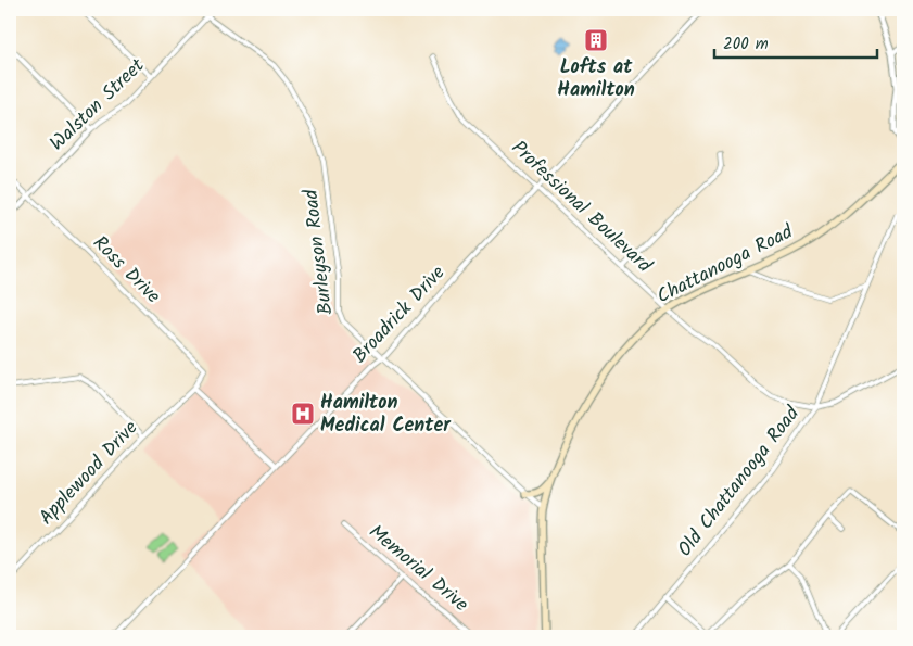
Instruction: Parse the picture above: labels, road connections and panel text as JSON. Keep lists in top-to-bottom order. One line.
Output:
{"streets":{"main road":["Chattanooga Road"],"street":["Walston Street","Professional Boulevard","Burleyson Road","Ross Drive","Broadrick Drive","Applewood Drive","Old Chattanooga Road","Memorial Drive"]},"crossings":[["Walston Street","Burleyson Road"],["Walston Street","Ross Drive"],["Professional Boulevard","Chattanooga Road"],["Professional Boulevard","Broadrick Drive"],["Professional Boulevard","Old Chattanooga Road"],["Burleyson Road","Chattanooga Road"],["Burleyson Road","Broadrick Drive"],["Ross Drive","Applewood Drive"]],"places":{"building":["Lofts at Hamilton"],"hospital":["Hamilton Medical Center"]},"scale_bar":"200 m"}
